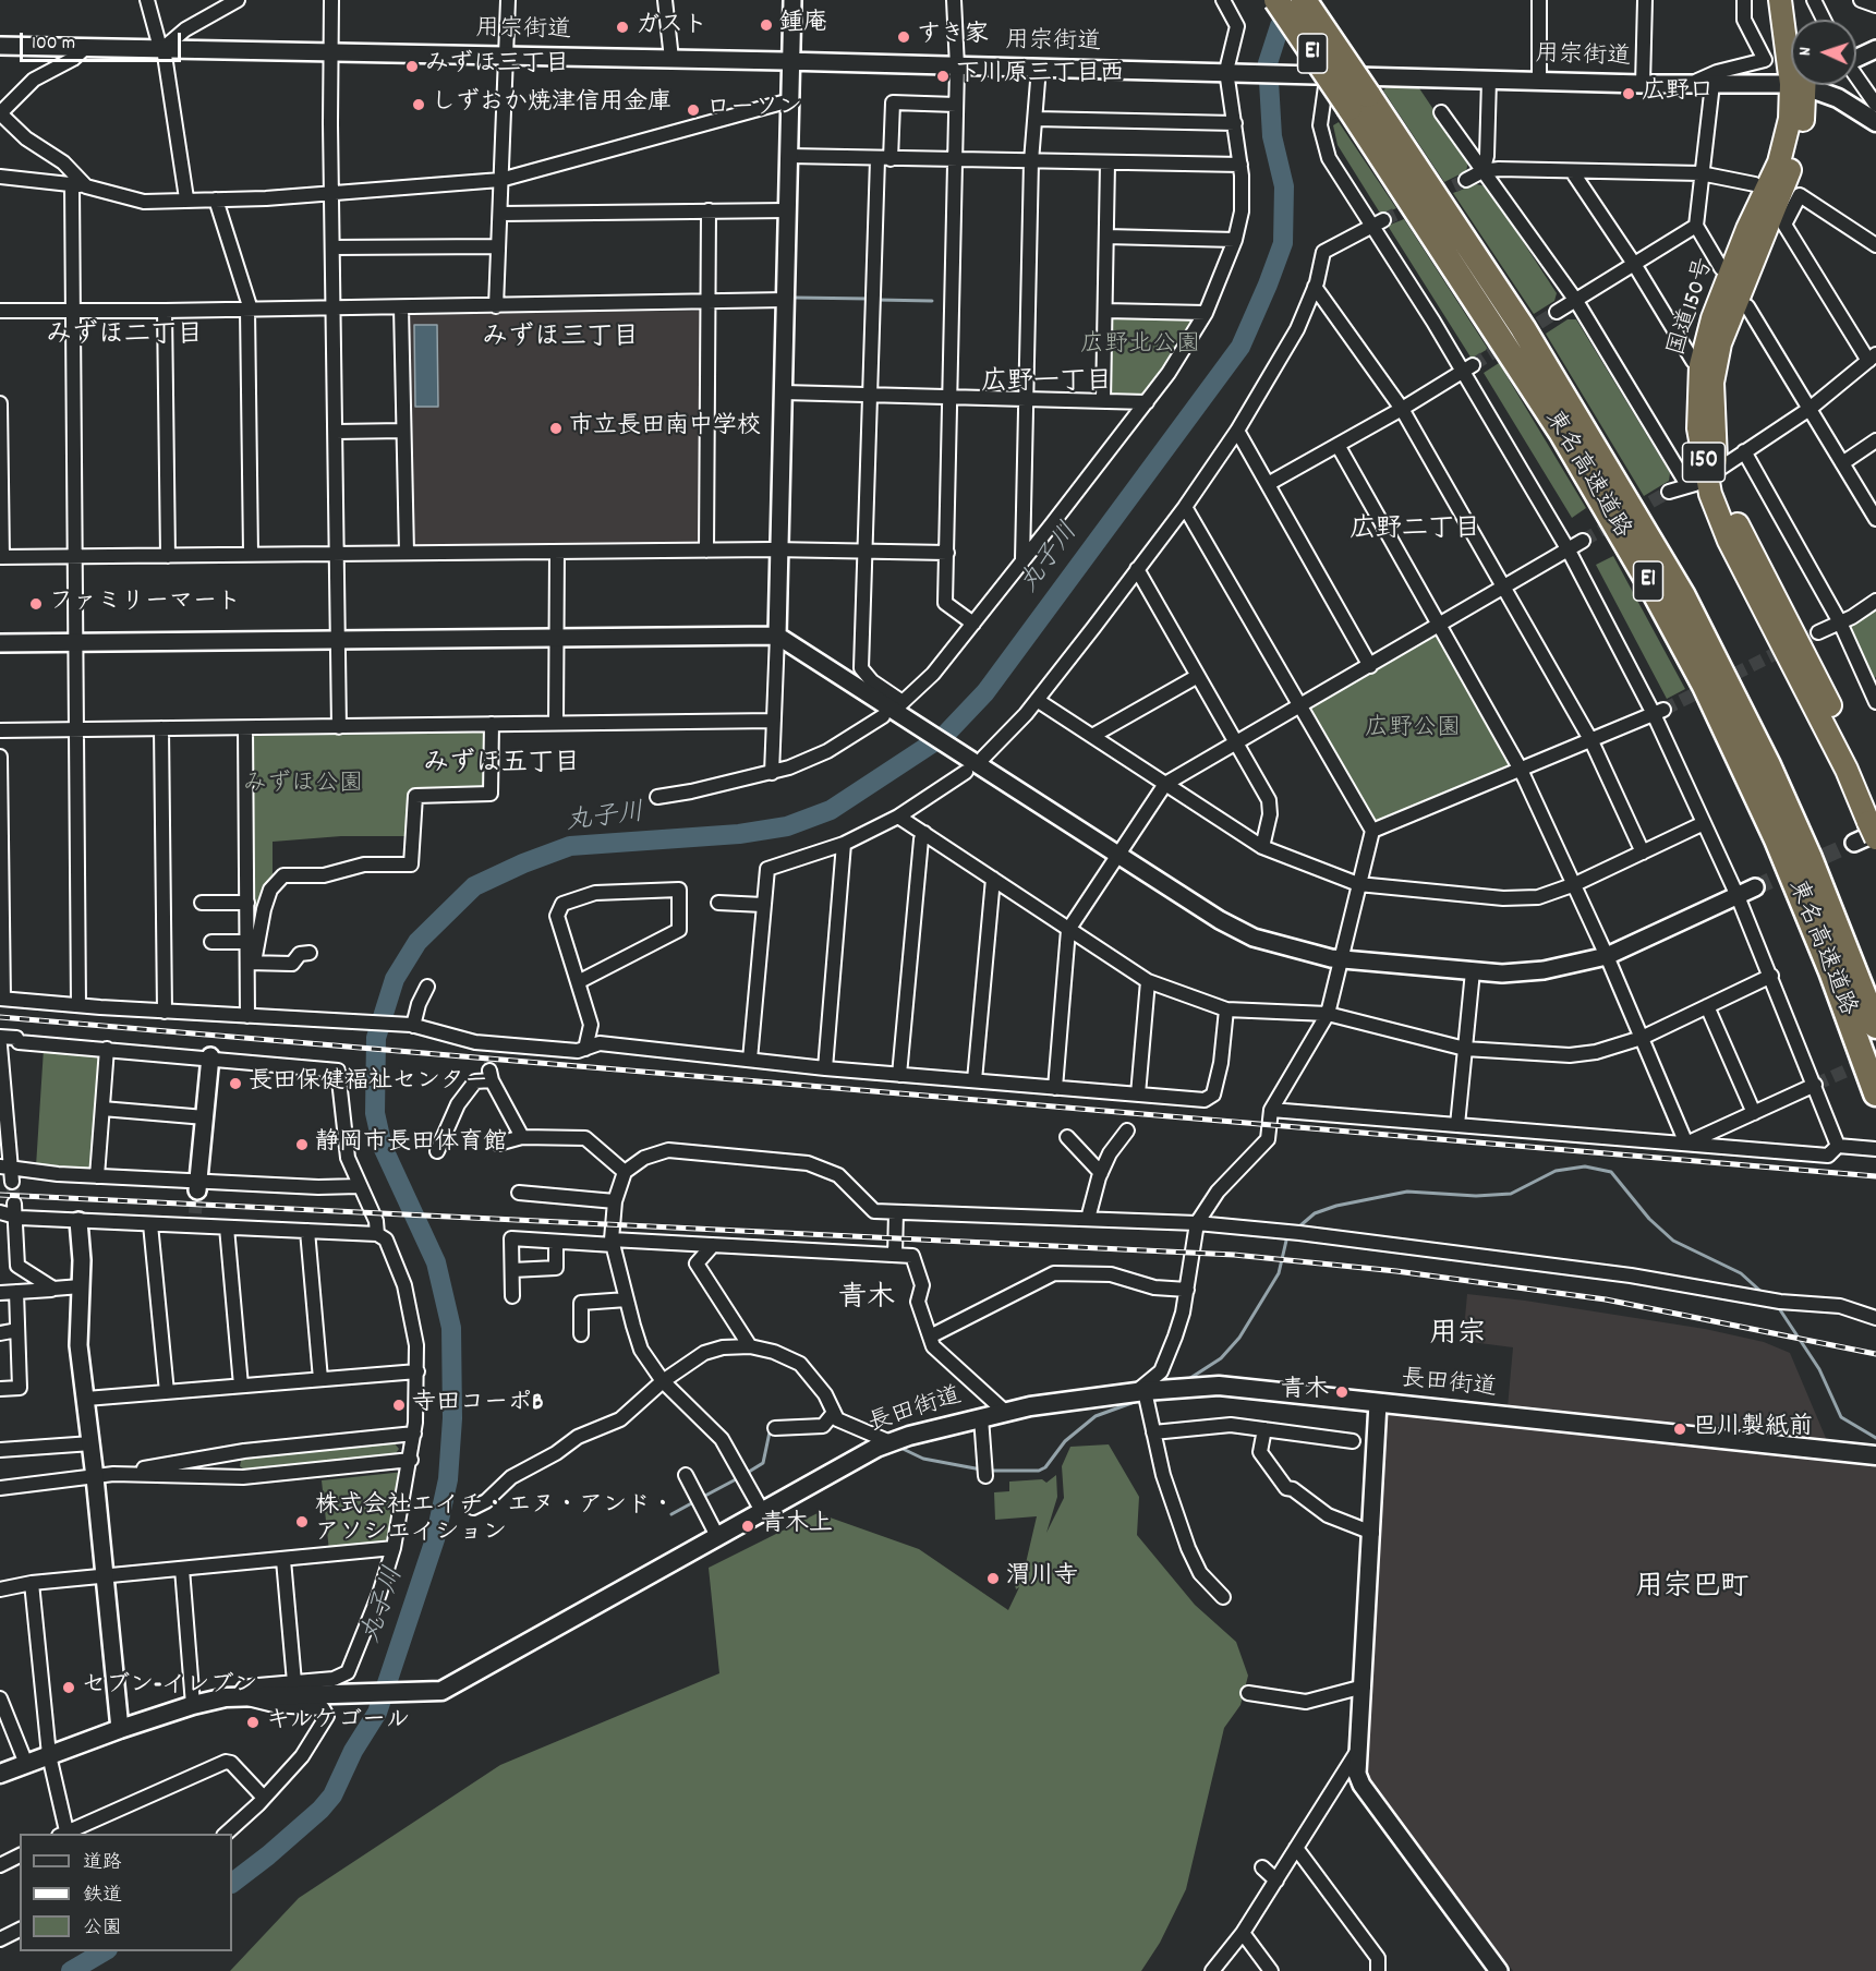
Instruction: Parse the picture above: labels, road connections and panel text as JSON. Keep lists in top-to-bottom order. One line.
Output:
{"streets":{"highway":["E1","国道150号","150","東名高速道路"],"main road":["用宗街道","長田街道"]},"districts":["みずほ二丁目","みずほ三丁目","広野一丁目","広野二丁目","みずほ五丁目","青木","用宗","用宗巴町"],"water":["丸子川"],"parks":["広野北公園","広野公園","みずほ公園"],"places":["鍾庵","ガスト","すき家","みずほ三丁目","下川原三丁目西","広野口","しずおか焼津信用金庫","ローソン","市立長田南中学校","ファミリーマート","長田保健福祉センター","静岡市長田体育館","青木","寺田コーポB","巴川製紙前","株式会社エイチ・エヌ・アンド・ アソシエイション","青木上","渭川寺","セブン-イレブン","キルケゴール"],"legend":["道路","鉄道","公園"],"scale_bar":"100 m","north":"left"}
